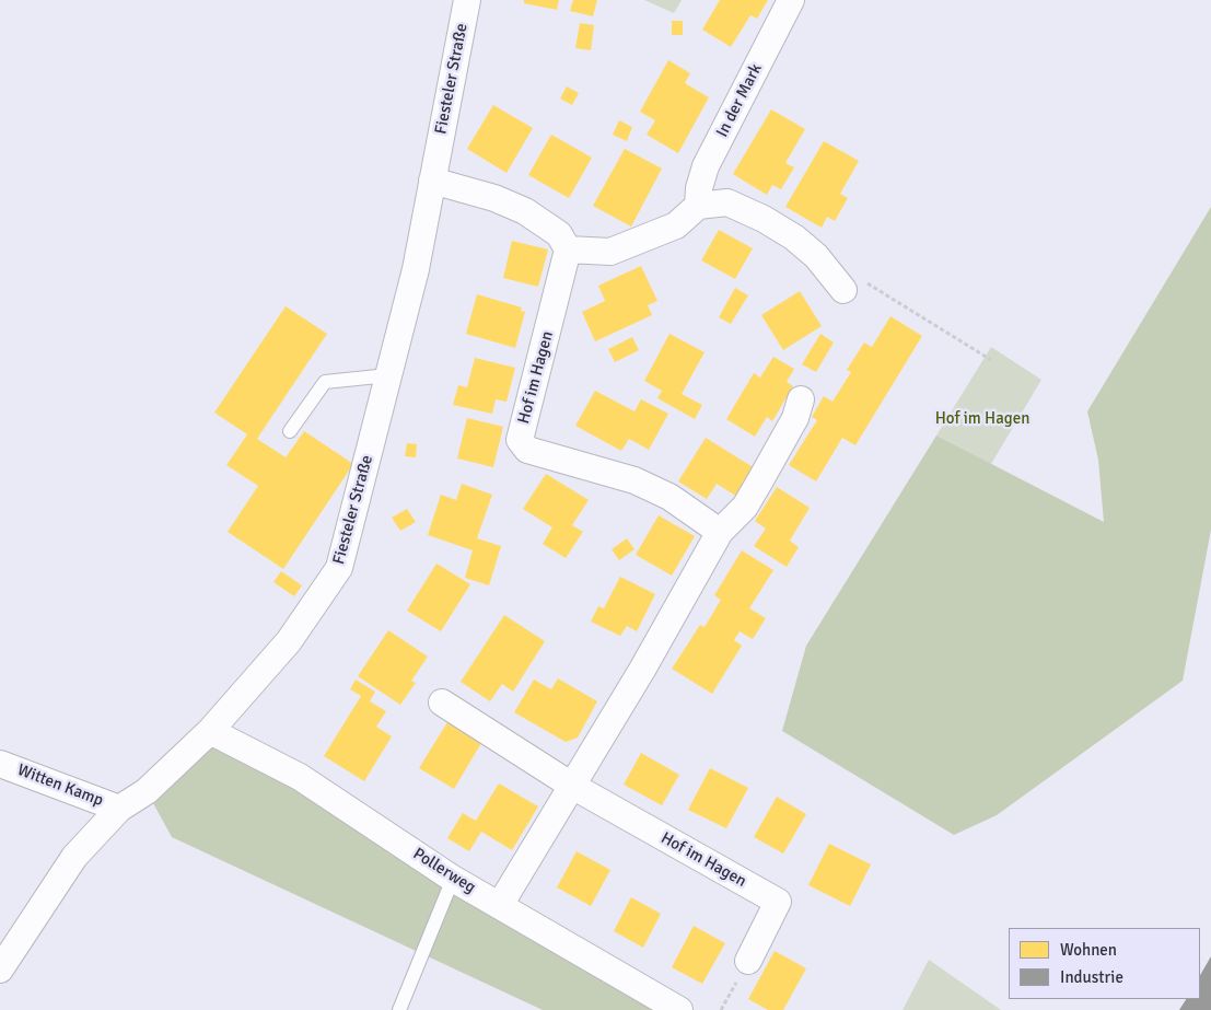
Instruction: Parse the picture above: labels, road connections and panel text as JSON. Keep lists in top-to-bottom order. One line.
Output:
{"streets":{"street":["Fiesteler Straße","In der Mark","Hof im Hagen","Witten Kamp","Pollerweg"]},"crossings":[["Fiesteler Straße","Witten Kamp"],["Fiesteler Straße","Pollerweg"]],"parks":["Hof im Hagen"],"legend":["Wohnen","Industrie"]}
